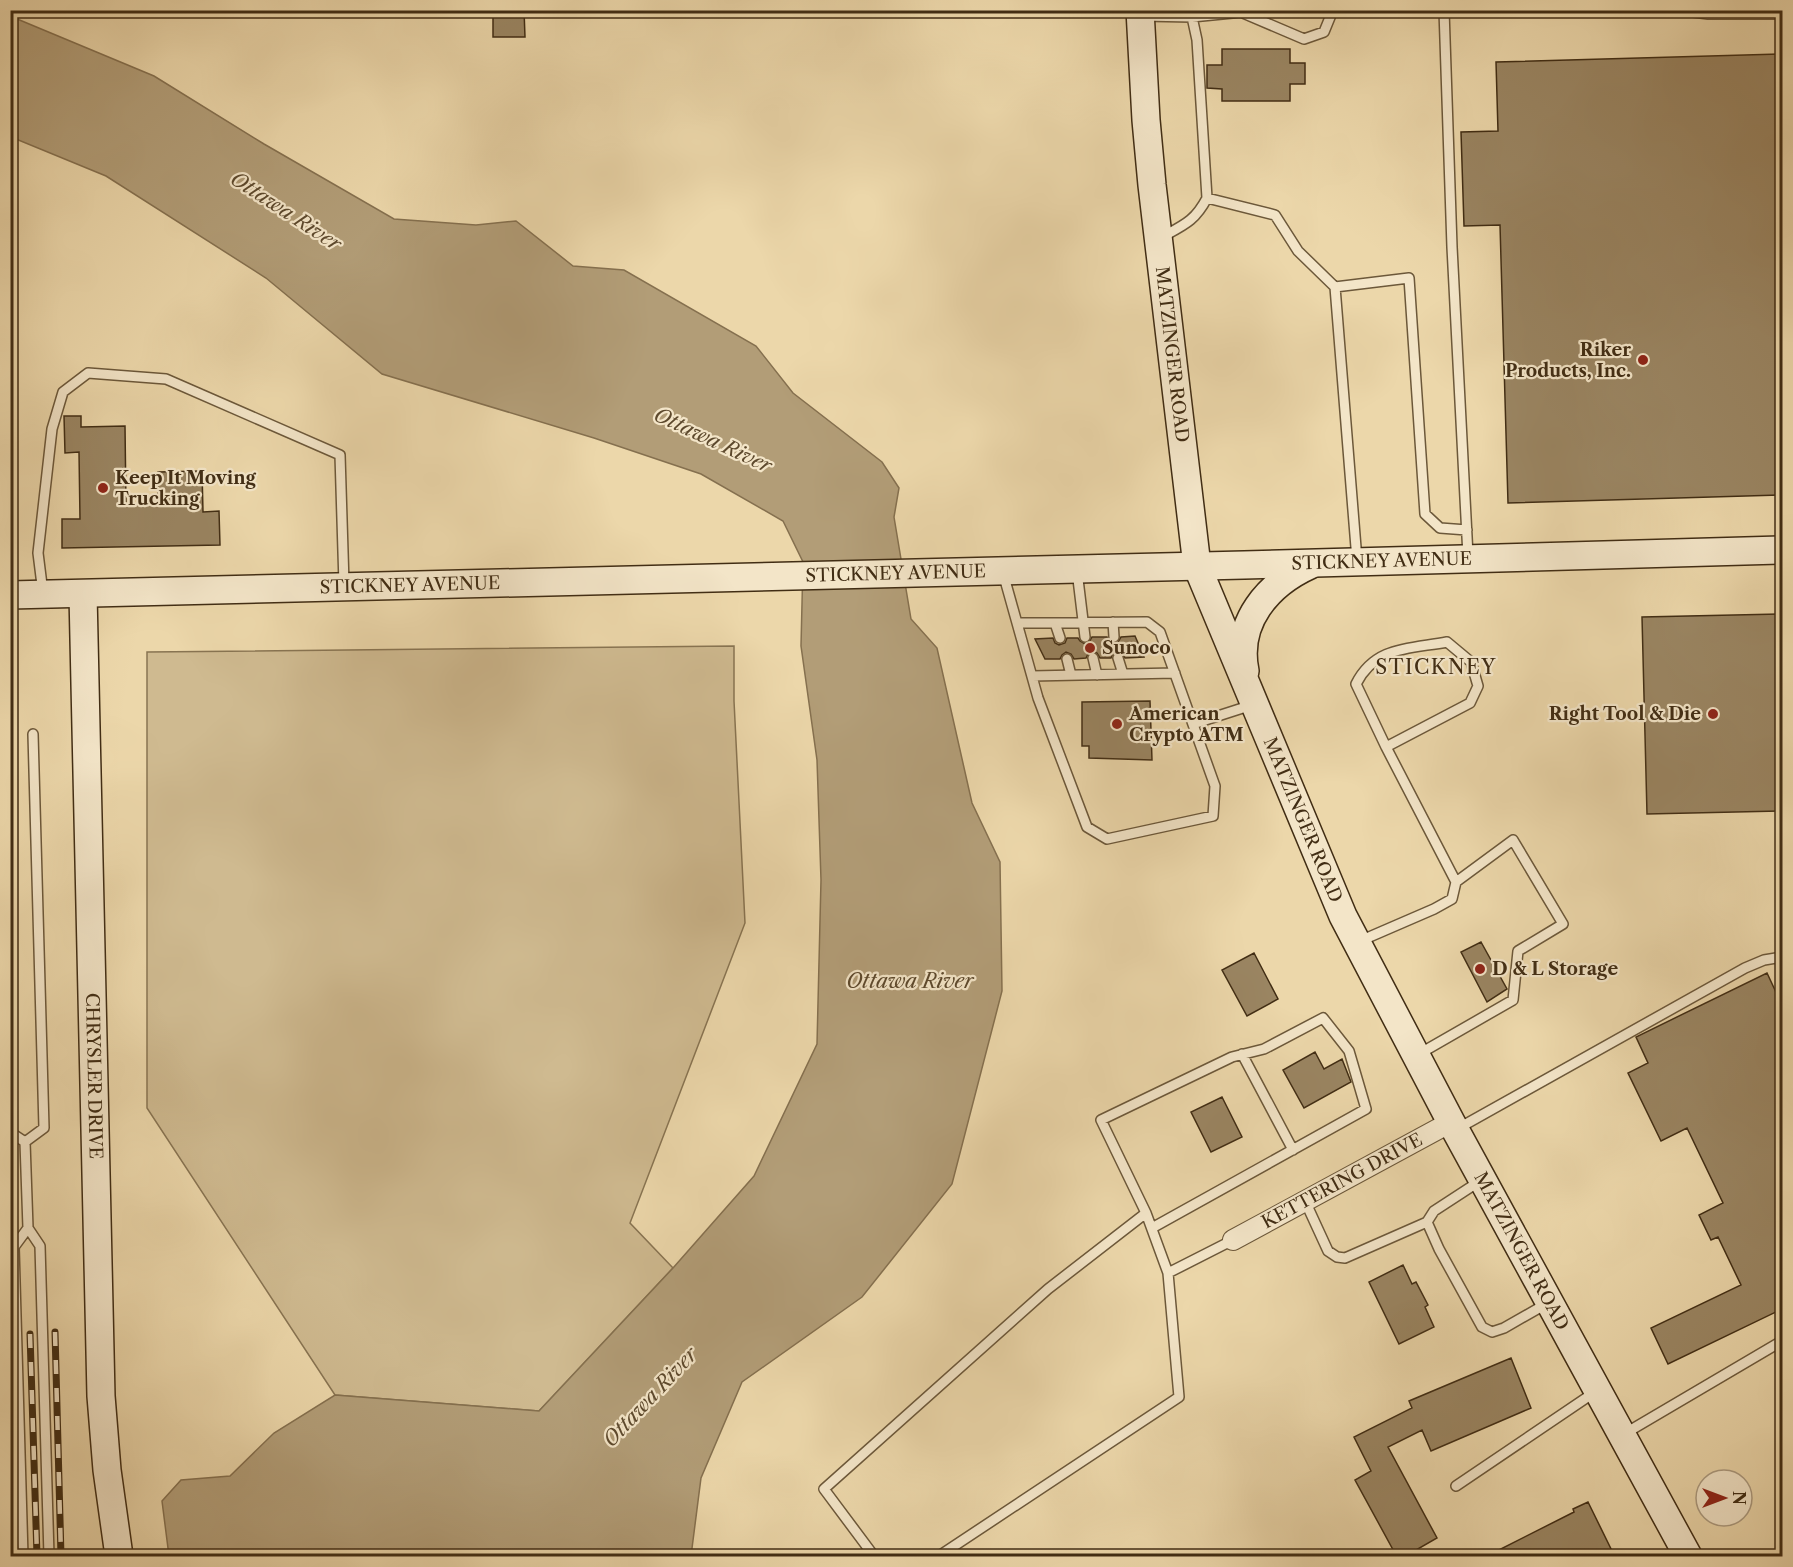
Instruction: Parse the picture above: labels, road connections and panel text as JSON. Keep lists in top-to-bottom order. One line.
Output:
{"streets":{"street":["MATZINGER ROAD","STICKNEY AVENUE","CHRYSLER DRIVE","KETTERING DRIVE"]},"crossings":[["MATZINGER ROAD","STICKNEY AVENUE"],["MATZINGER ROAD","KETTERING DRIVE"],["STICKNEY AVENUE","CHRYSLER DRIVE"]],"districts":["STICKNEY"],"water":["Ottawa River"],"places":["Riker Products, Inc.","Keep It Moving Trucking","Sunoco","Right Tool & Die","American Crypto ATM","D & L Storage"],"north":"right"}
